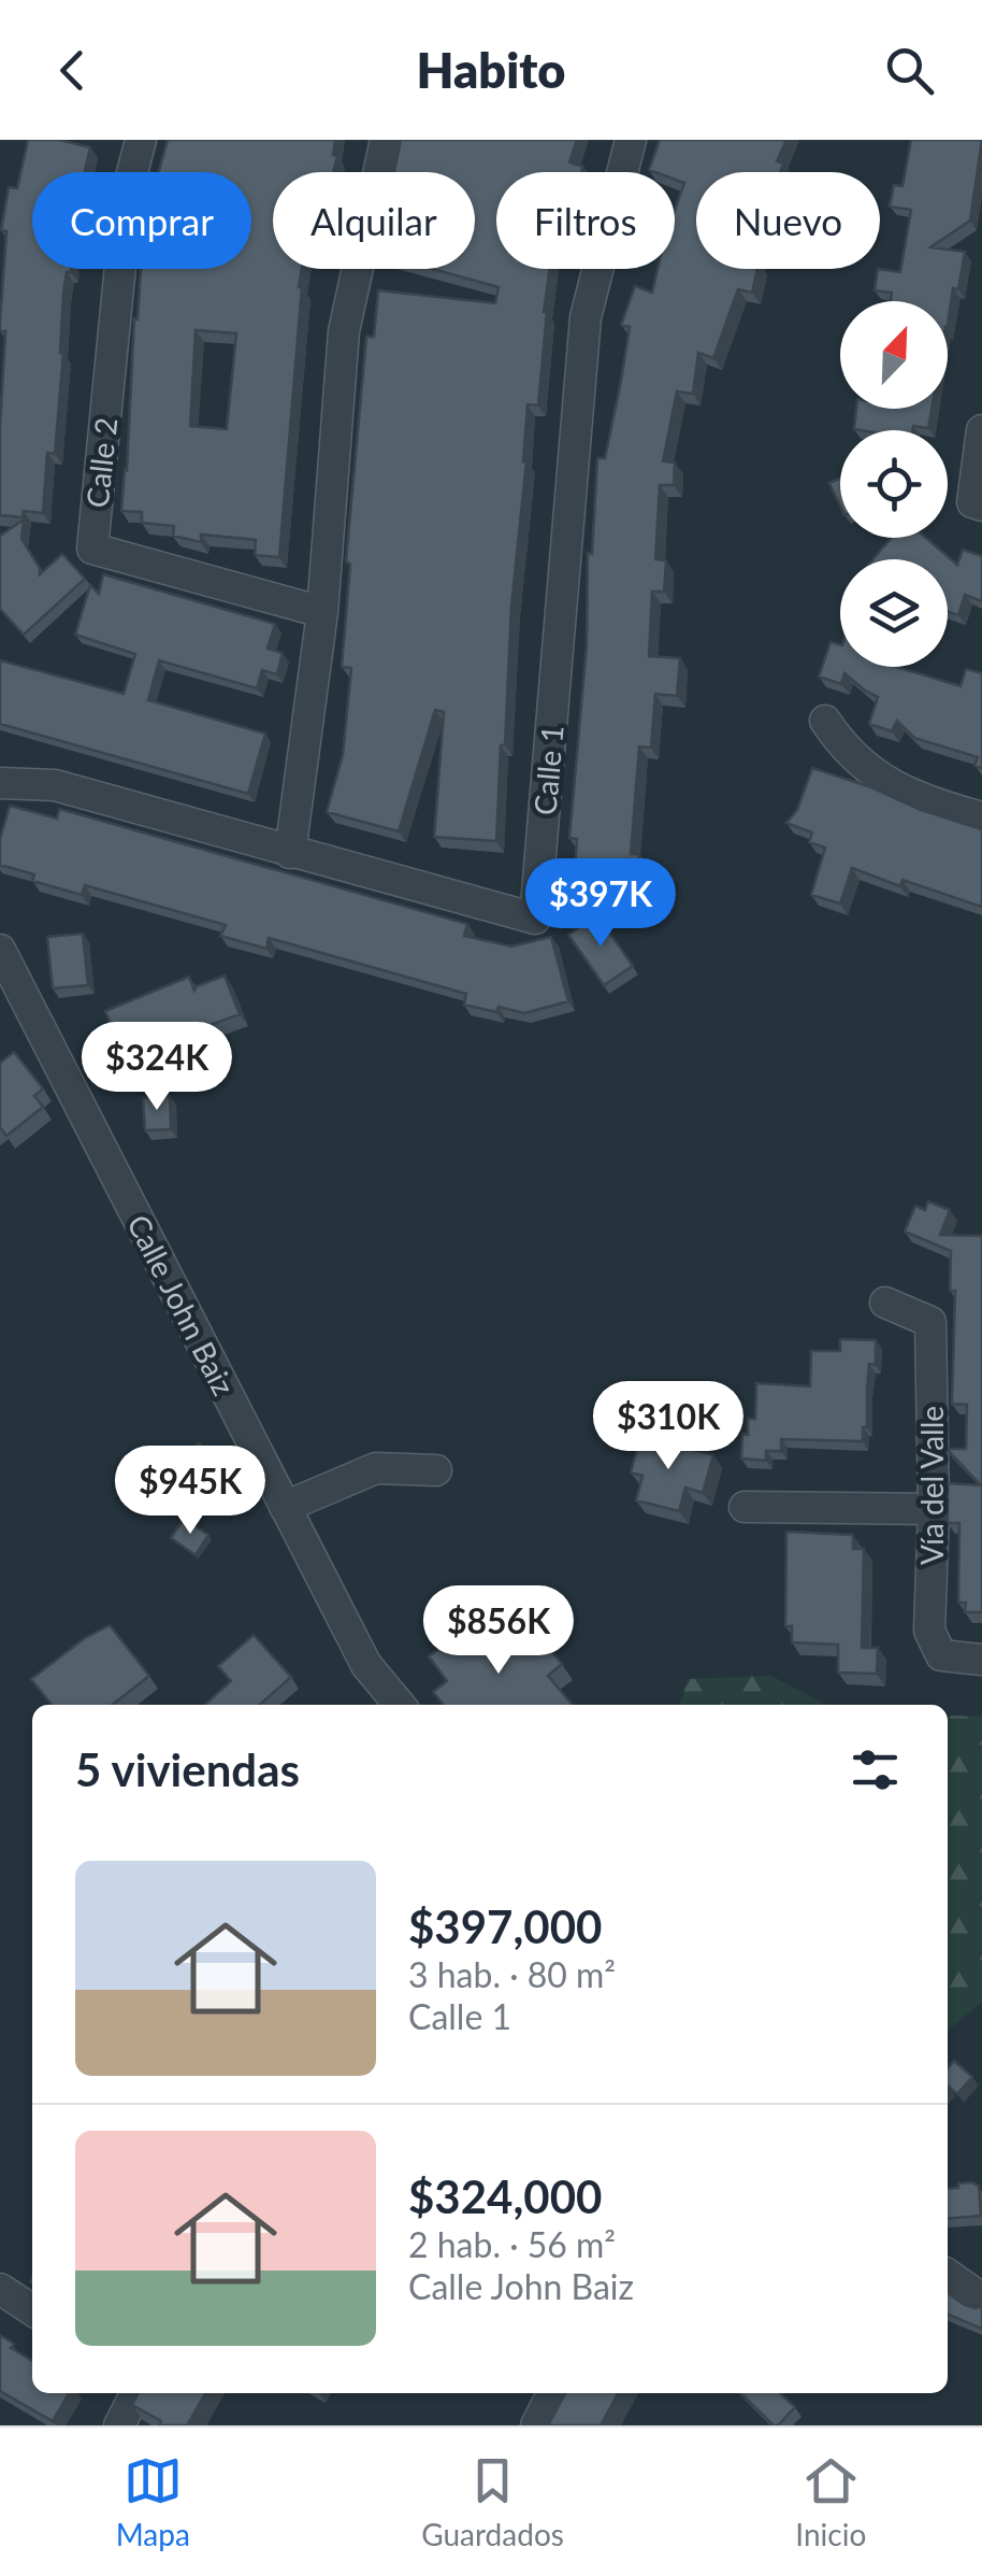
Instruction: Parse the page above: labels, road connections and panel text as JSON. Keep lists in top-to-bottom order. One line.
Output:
{"streets":{"street":["Calle 2","Calle 1","Calle John Baiz","Vía del Valle"]},"north":"top right","page":{"header":"Habito","chip":["Comprar","Alquilar","Filtros","Nuevo"],"price":["$397K","$324K","$310K","$945K","$856K"],"heading":"5 viviendas","list":[{"name":"$397,000","note":"3 hab. · 80 m² · Calle 1"},{"name":"$324,000","note":"2 hab. · 56 m² · Calle John Baiz"}],"tabs":["Mapa","Guardados","Inicio"]}}
